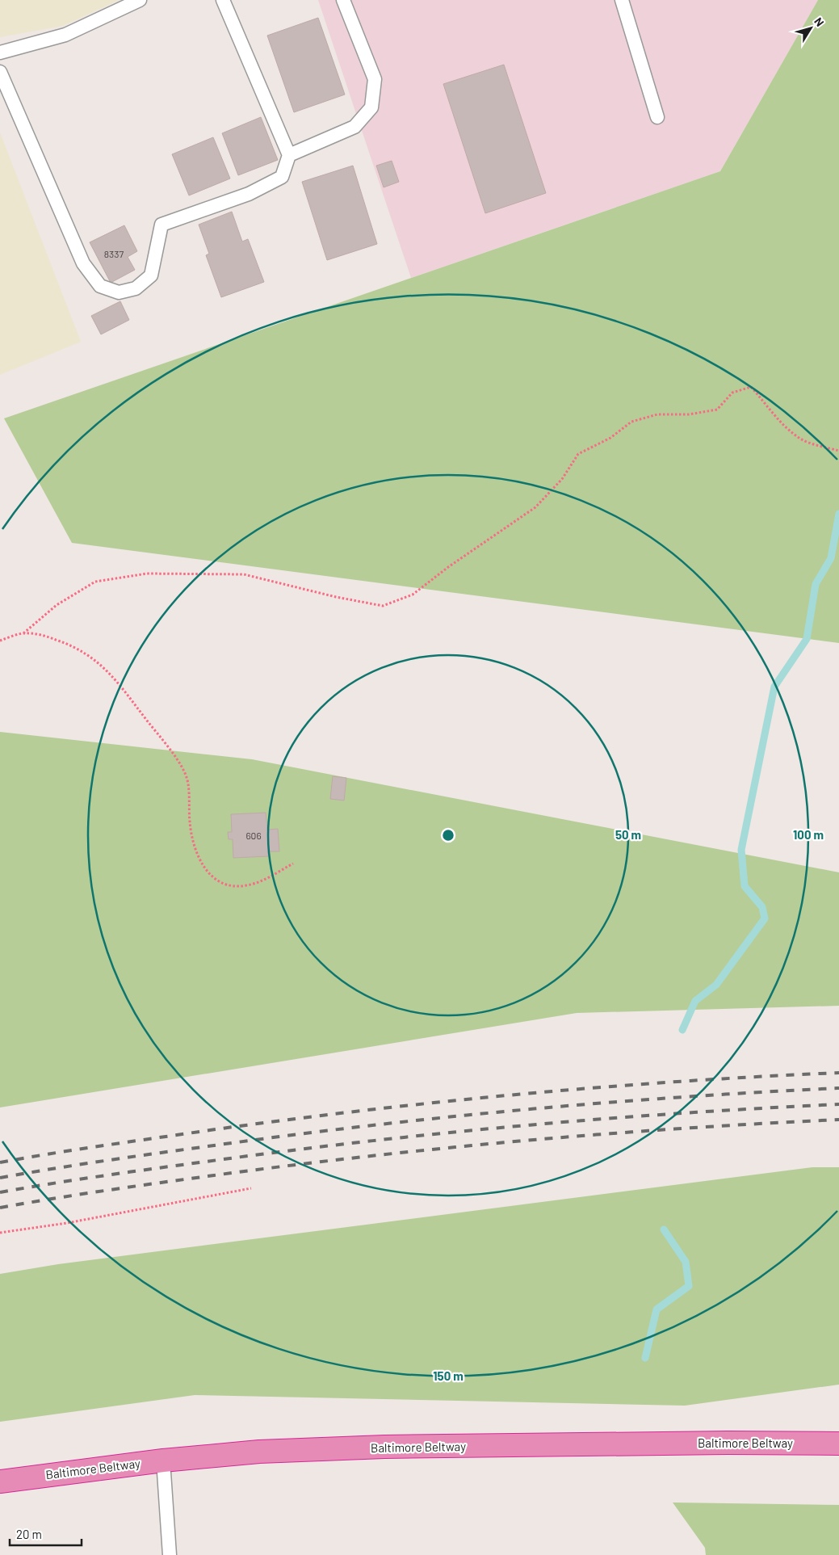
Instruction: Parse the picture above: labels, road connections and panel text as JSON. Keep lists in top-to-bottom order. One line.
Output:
{"streets":{"highway":["Baltimore Beltway"]},"house_numbers":["8337","606"],"scale_bar":"20 m","north":"top right","rings":["50 m","100 m","150 m"]}
